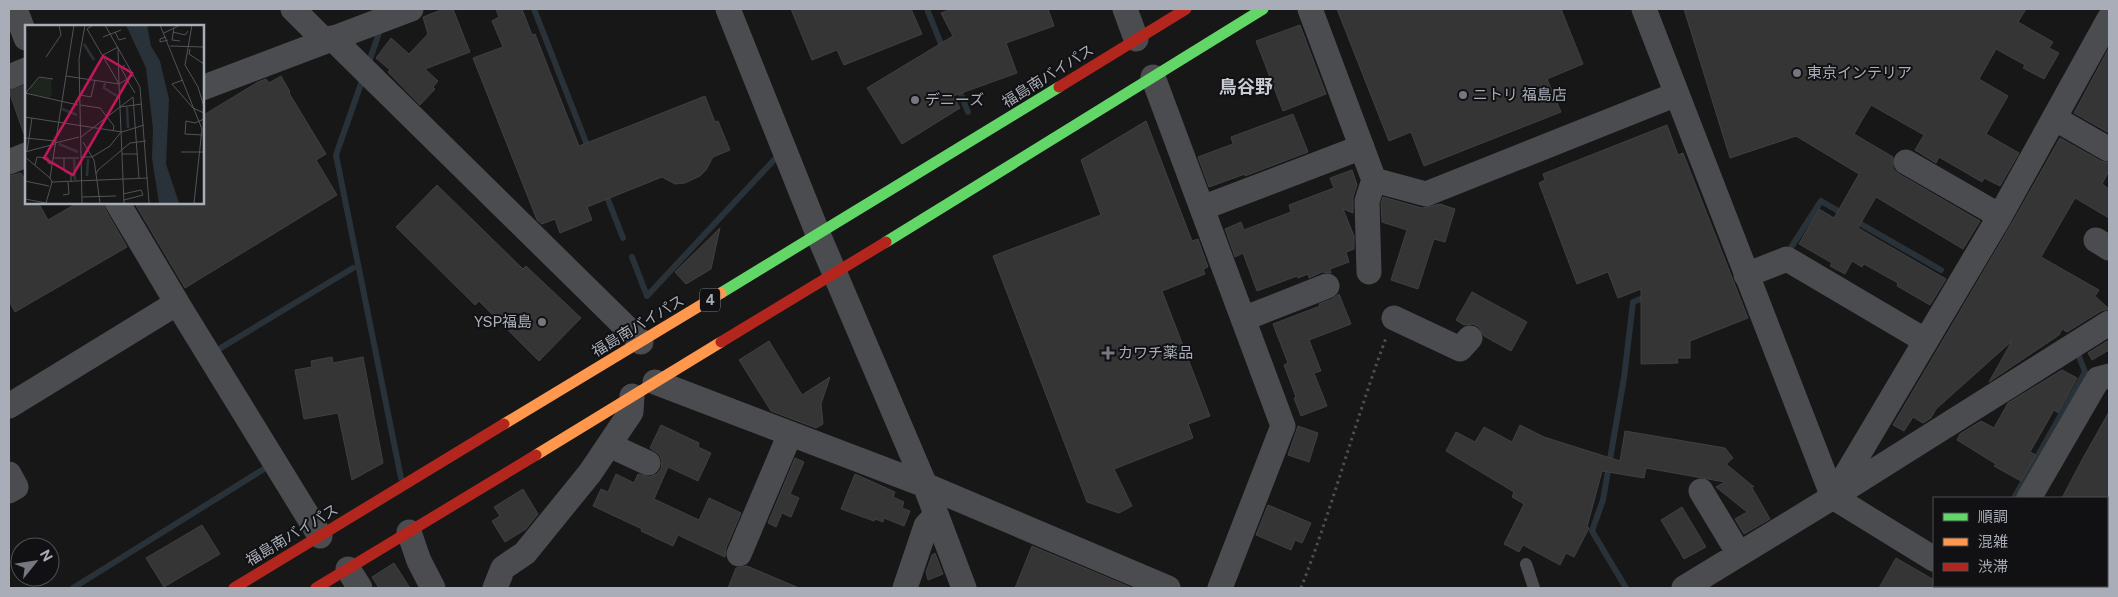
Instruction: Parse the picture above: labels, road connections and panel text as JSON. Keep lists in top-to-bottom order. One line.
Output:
{"streets":{"highway":["福島南バイパス","4"]},"districts":["鳥谷野"],"places":{"other":["東京インテリア","ニトリ 福島店","デニーズ","YSP福島"],"health":["カワチ薬品"]},"legend":["順調","混雑","渋滞"],"north":"top right"}
